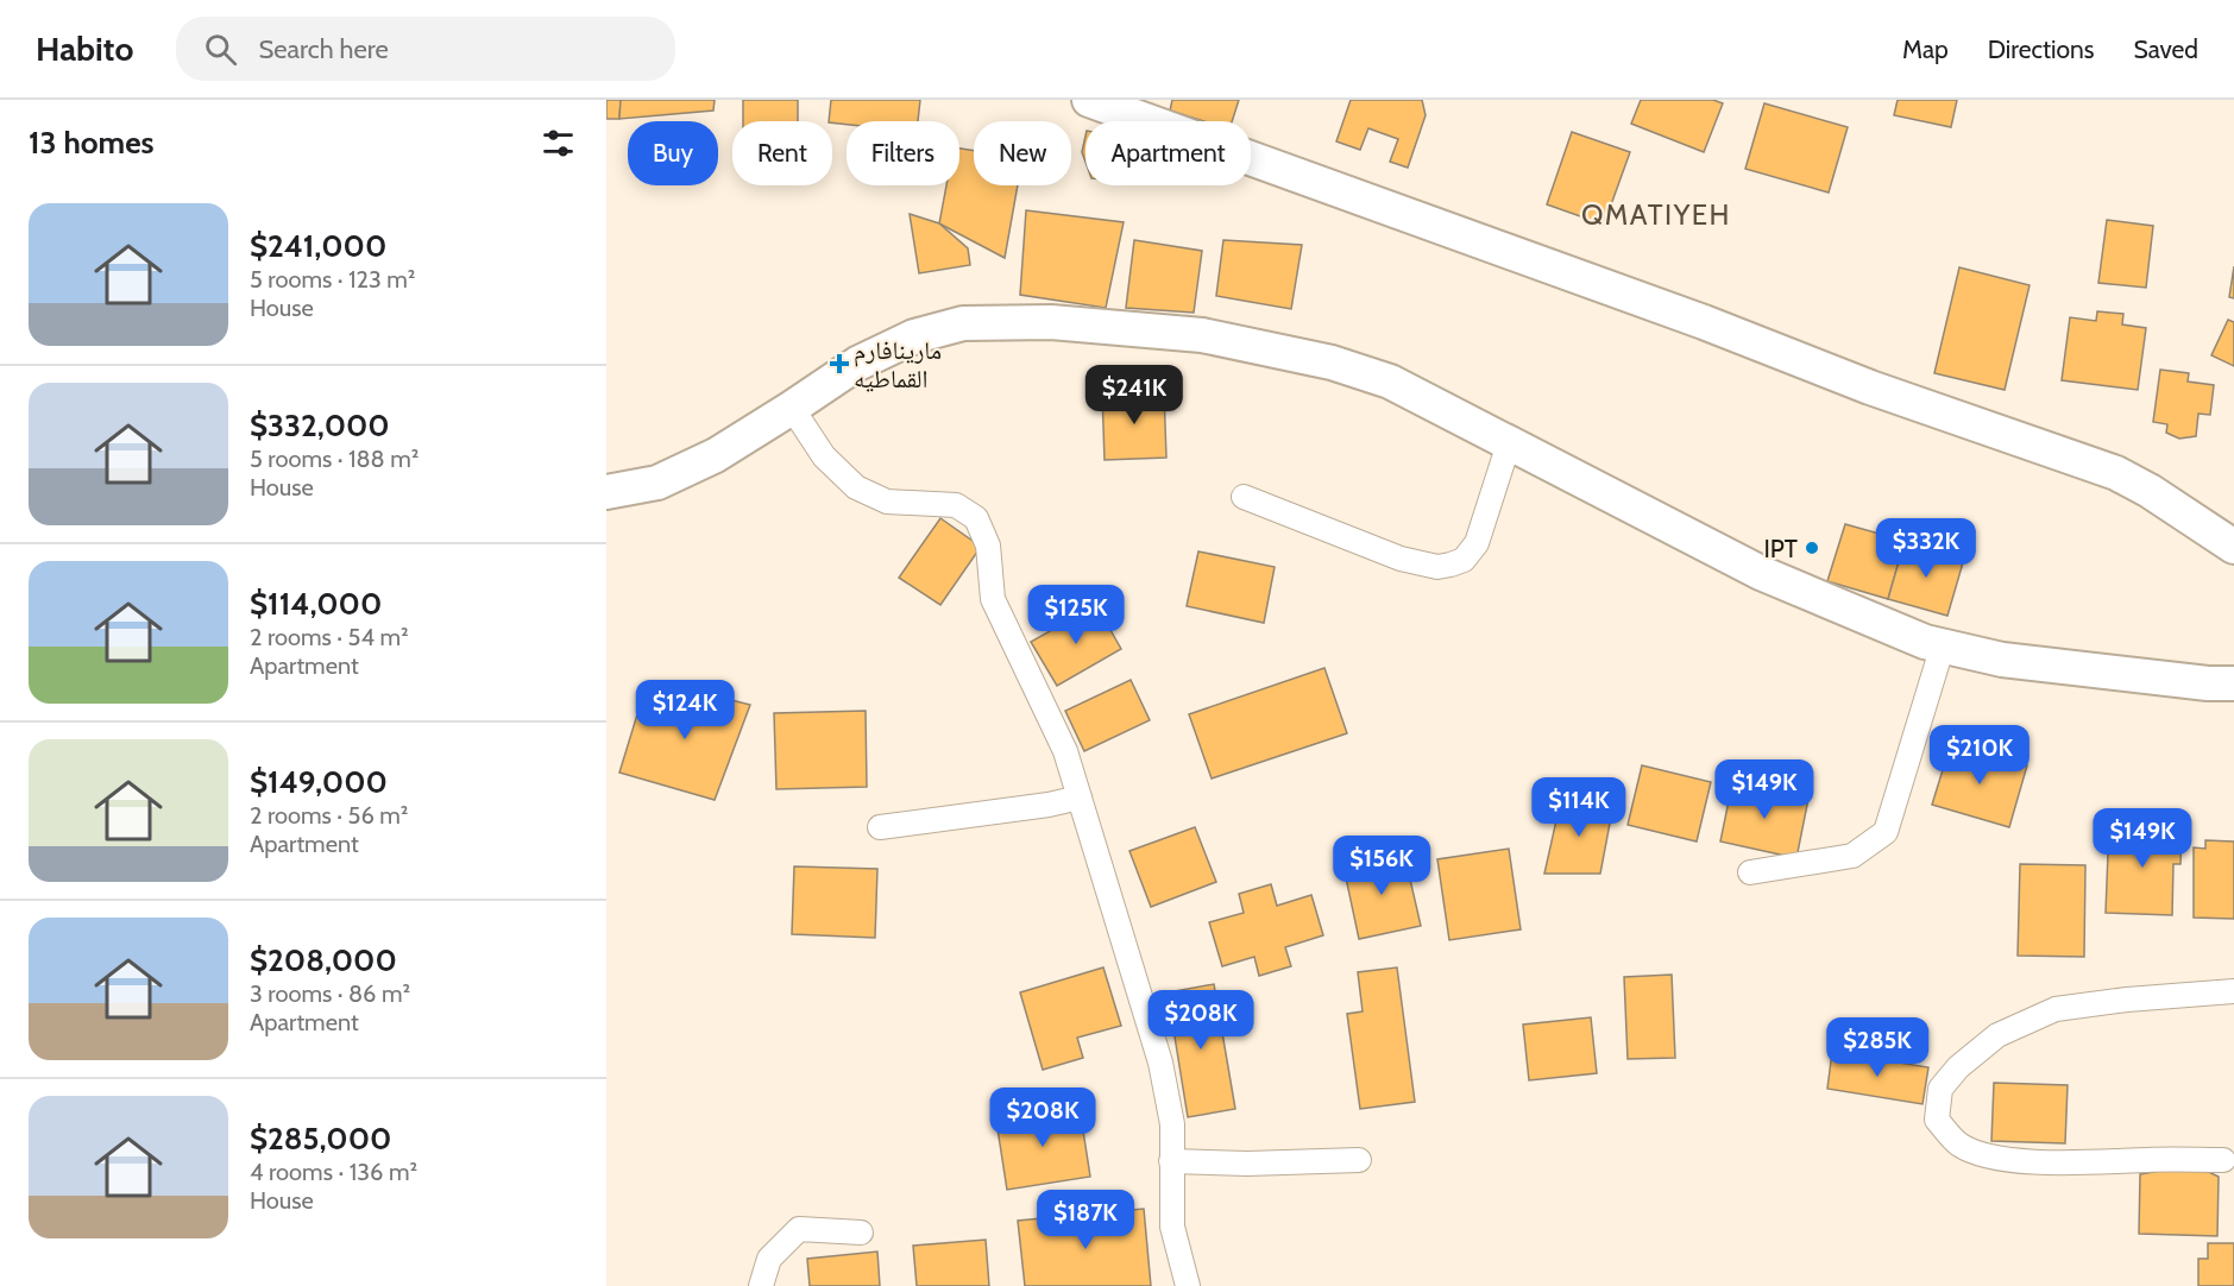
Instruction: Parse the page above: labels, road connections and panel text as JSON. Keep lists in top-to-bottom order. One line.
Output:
{"districts":["QMATIYEH"],"places":{"health":["مارينافارم القماطيه"],"other":["IPT"]},"page":{"header":"Habito","search":"Search here","nav":["Map","Directions","Saved"],"heading":"13 homes","chip":["Buy","Rent","Filters","New","Apartment"],"list":[{"name":"$241,000","note":"5 rooms · 123 m² · House"},{"name":"$332,000","note":"5 rooms · 188 m² · House"},{"name":"$114,000","note":"2 rooms · 54 m² · Apartment"},{"name":"$149,000","note":"2 rooms · 56 m² · Apartment"},{"name":"$208,000","note":"3 rooms · 86 m² · Apartment"},{"name":"$285,000","note":"4 rooms · 136 m² · House"}],"price":["$241K","$332K","$125K","$124K","$210K","$149K","$114K","$149K","$156K","$208K","$285K","$208K","$187K"]}}
